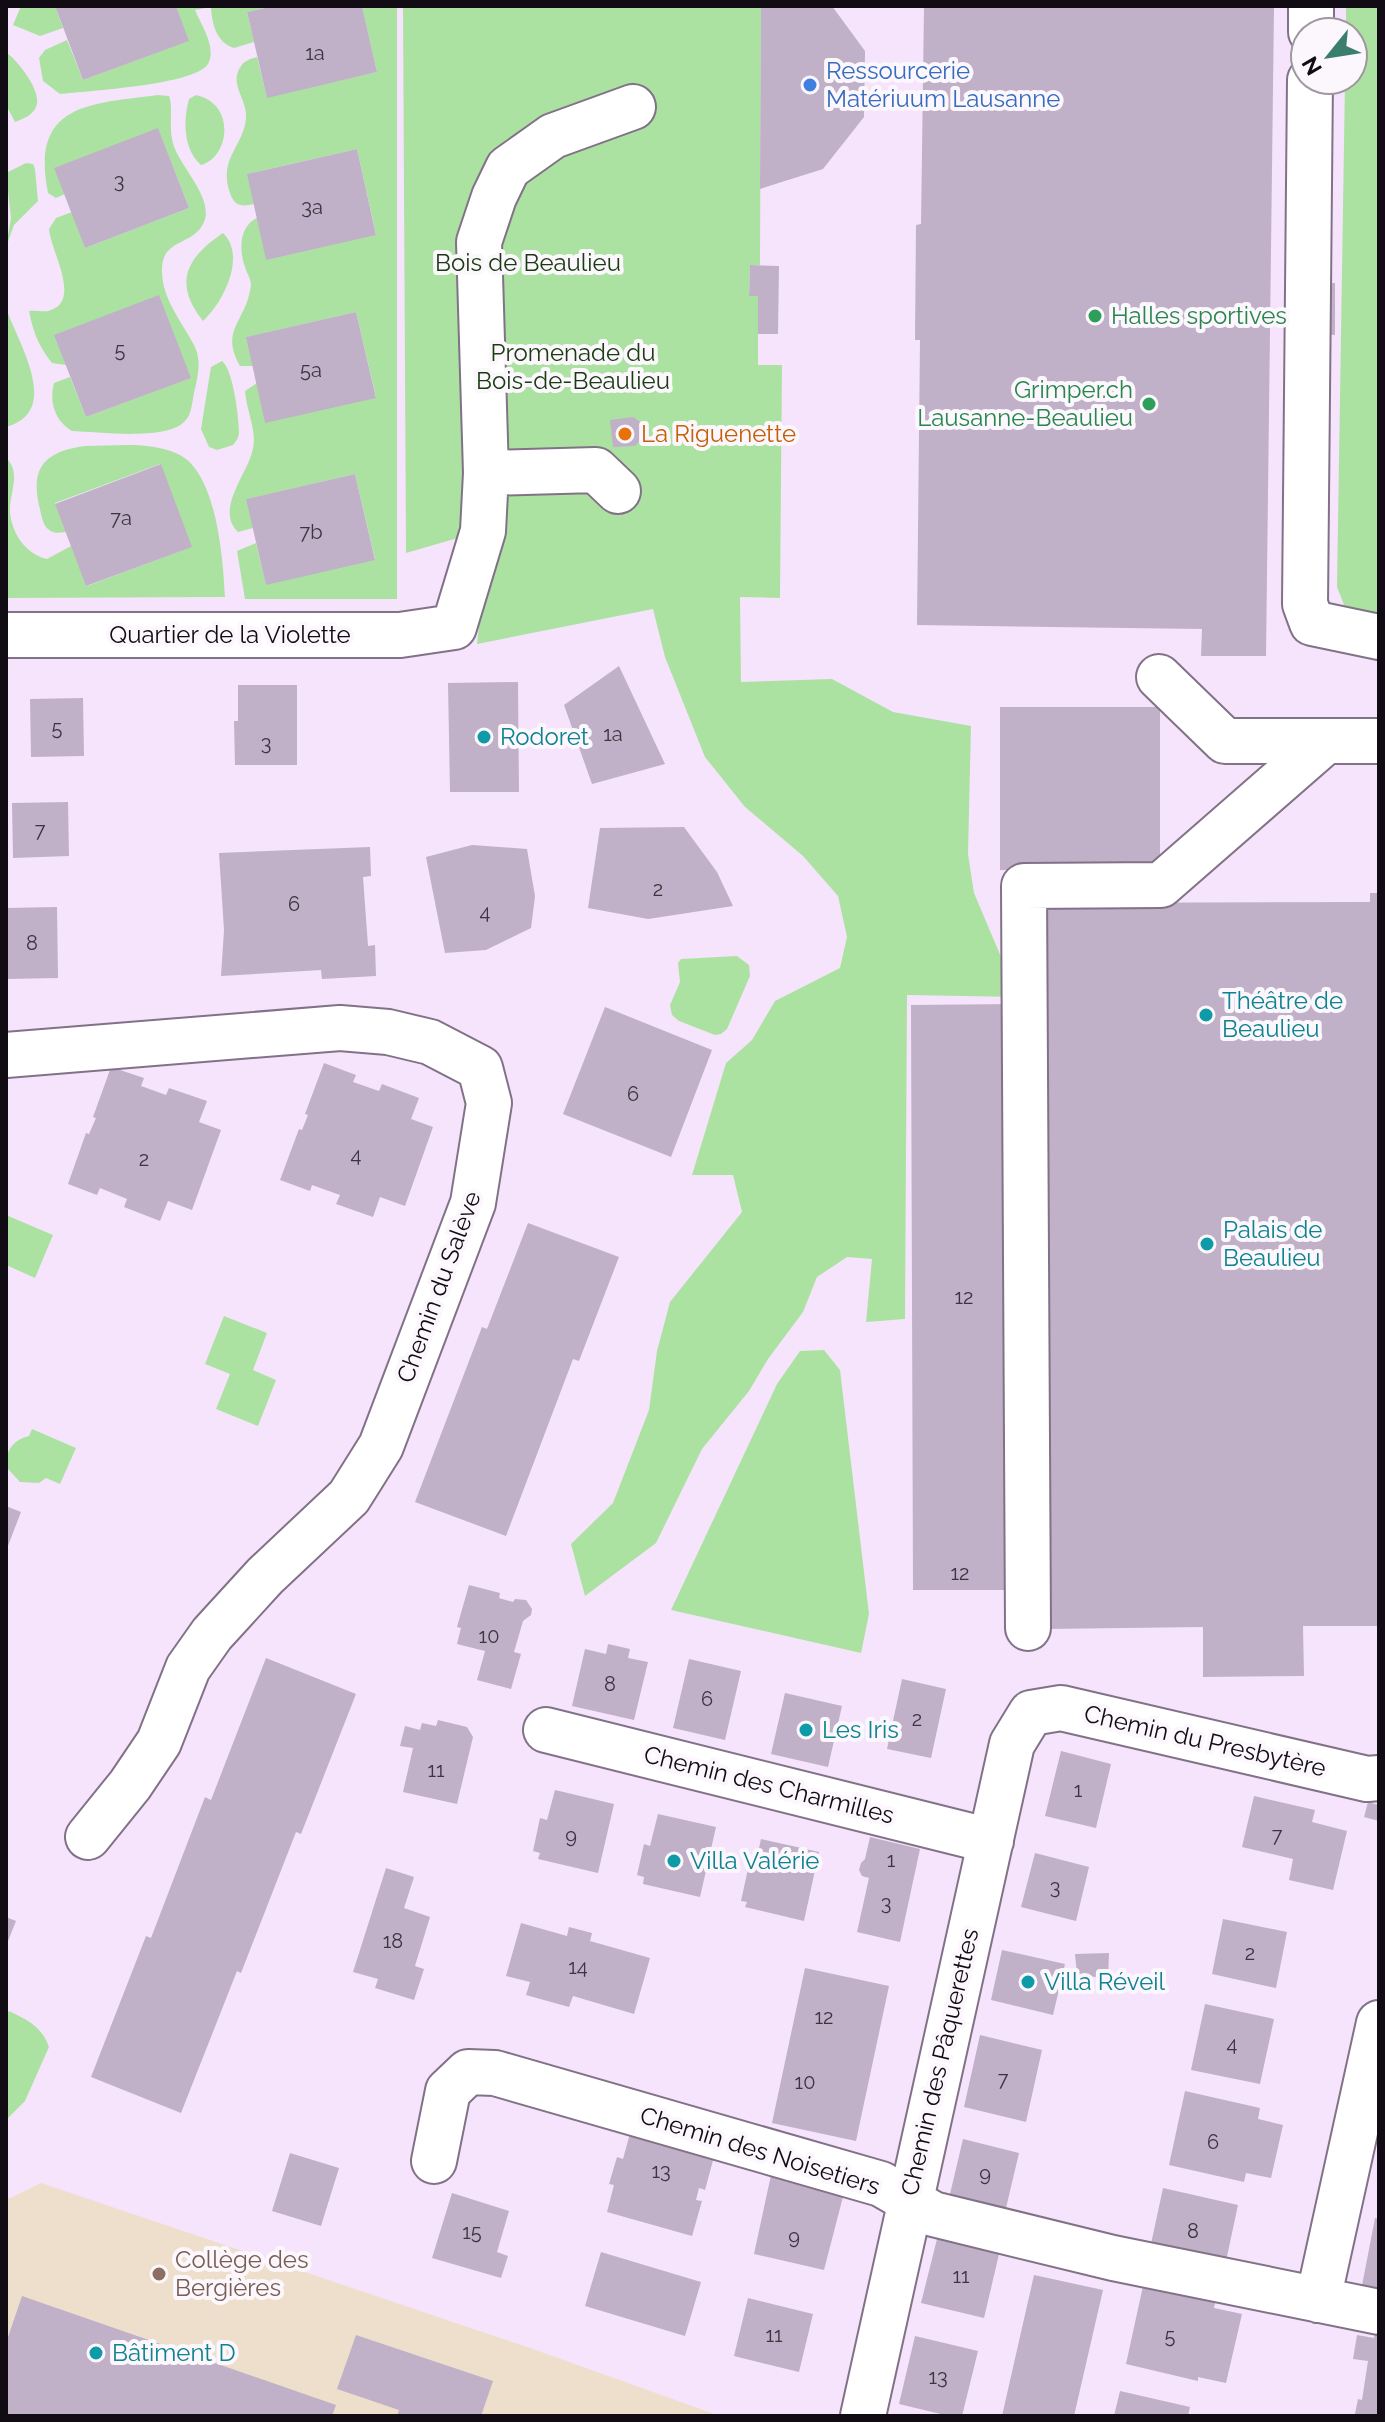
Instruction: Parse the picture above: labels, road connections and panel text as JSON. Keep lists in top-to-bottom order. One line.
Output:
{"streets":{"street":["Quartier de la Violette","Chemin du Salève","Chemin du Presbytère","Chemin des Charmilles","Chemin des Pâquerettes","Chemin des Noisetiers"]},"crossings":[["Chemin du Presbytère","Chemin des Pâquerettes"],["Chemin des Charmilles","Chemin des Pâquerettes"],["Chemin des Pâquerettes","Chemin des Noisetiers"]],"parks":["Bois de Beaulieu","Promenade du Bois-de-Beaulieu"],"places":["Ressourcerie Matériuum Lausanne","Halles sportives","Grimper.ch Lausanne-Beaulieu","La Riguenette","Rodoret","Théâtre de Beaulieu","Palais de Beaulieu","Les Iris","Villa Valérie","Villa Réveil","Collège des Bergières","Bâtiment D"],"house_numbers":["1a","3","3a","5","5a","7a","7b","5","1a","3","7","2","6","4","8","6","4","2","12","12","10","8","6","2","11","1","7","9","1","3","3","18","2","14","12","4","7","10","6","13","9","8","15","9","11","11","5","13"],"north":"bottom left"}
